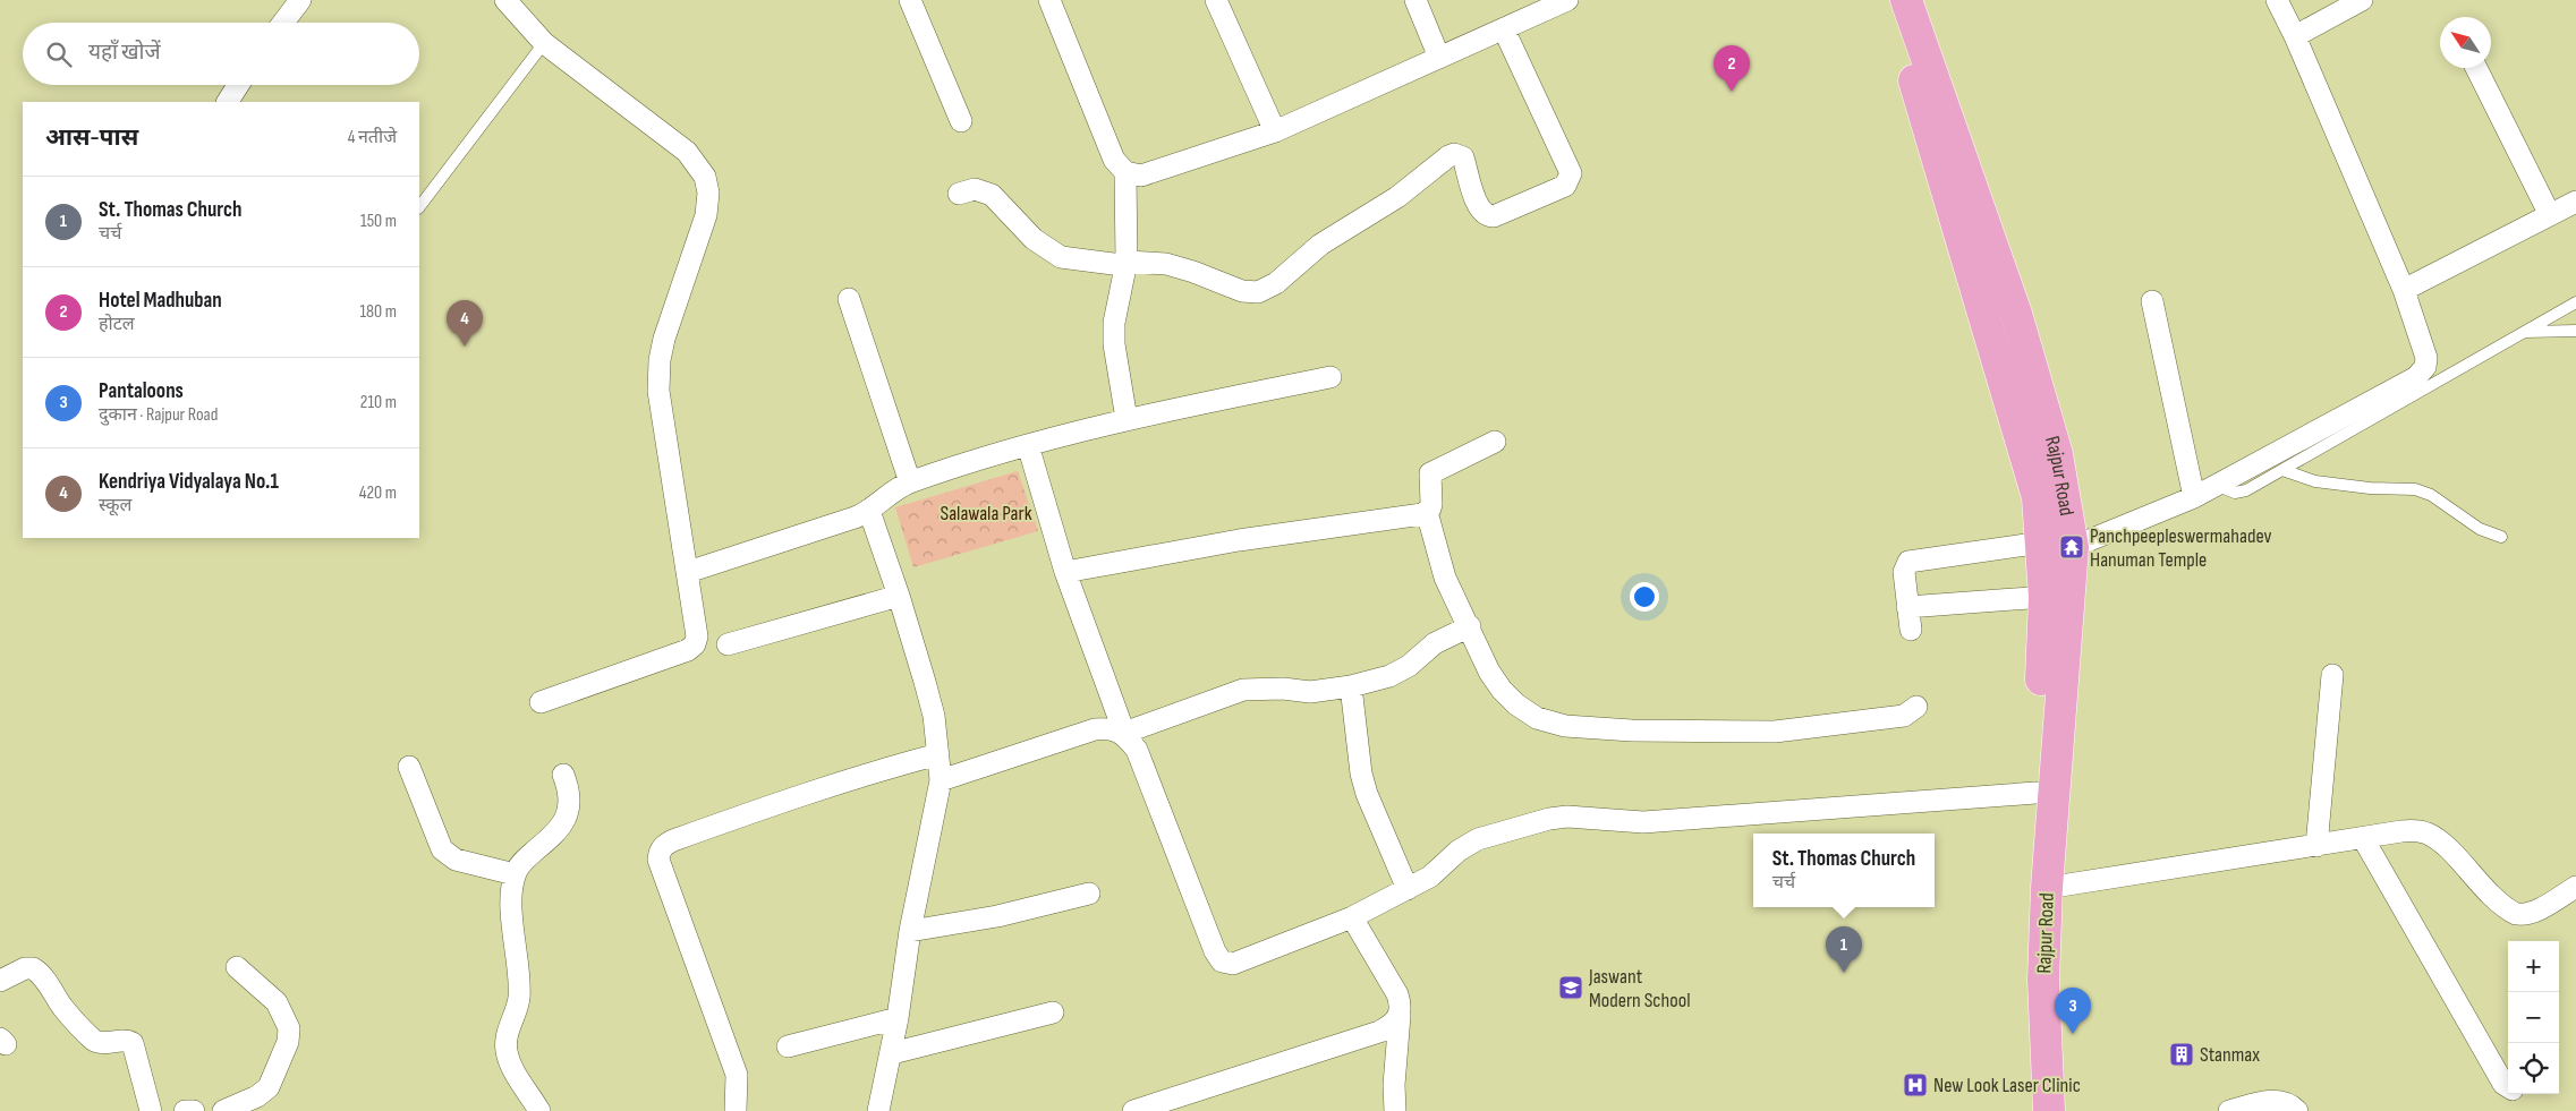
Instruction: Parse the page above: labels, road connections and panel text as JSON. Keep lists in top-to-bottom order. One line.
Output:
{"streets":{"main road":["Rajpur Road"]},"parks":["Salawala Park"],"places":{"temple":["Panchpeepleswermahadev Hanuman Temple"],"school or university":["Jaswant Modern School"],"building":["Stanmax"],"hospital":["New Look Laser Clinic"]},"north":"top left","page":{"search":"यहाँ खोजें","pins":["2","4","1","3"],"heading":["आस-पास","4 नतीजे"],"list":[{"mark":"1","name":"St. Thomas Church","note":"चर्च","value":"150 m"},{"mark":"2","name":"Hotel Madhuban","note":"होटल","value":"180 m"},{"mark":"3","name":"Pantaloons","note":"दुकान · Rajpur Road","value":"210 m"},{"mark":"4","name":"Kendriya Vidyalaya No.1","note":"स्कूल","value":"420 m"}],"popup":["St. Thomas Church","चर्च"],"map_buttons":["+","−"]}}
